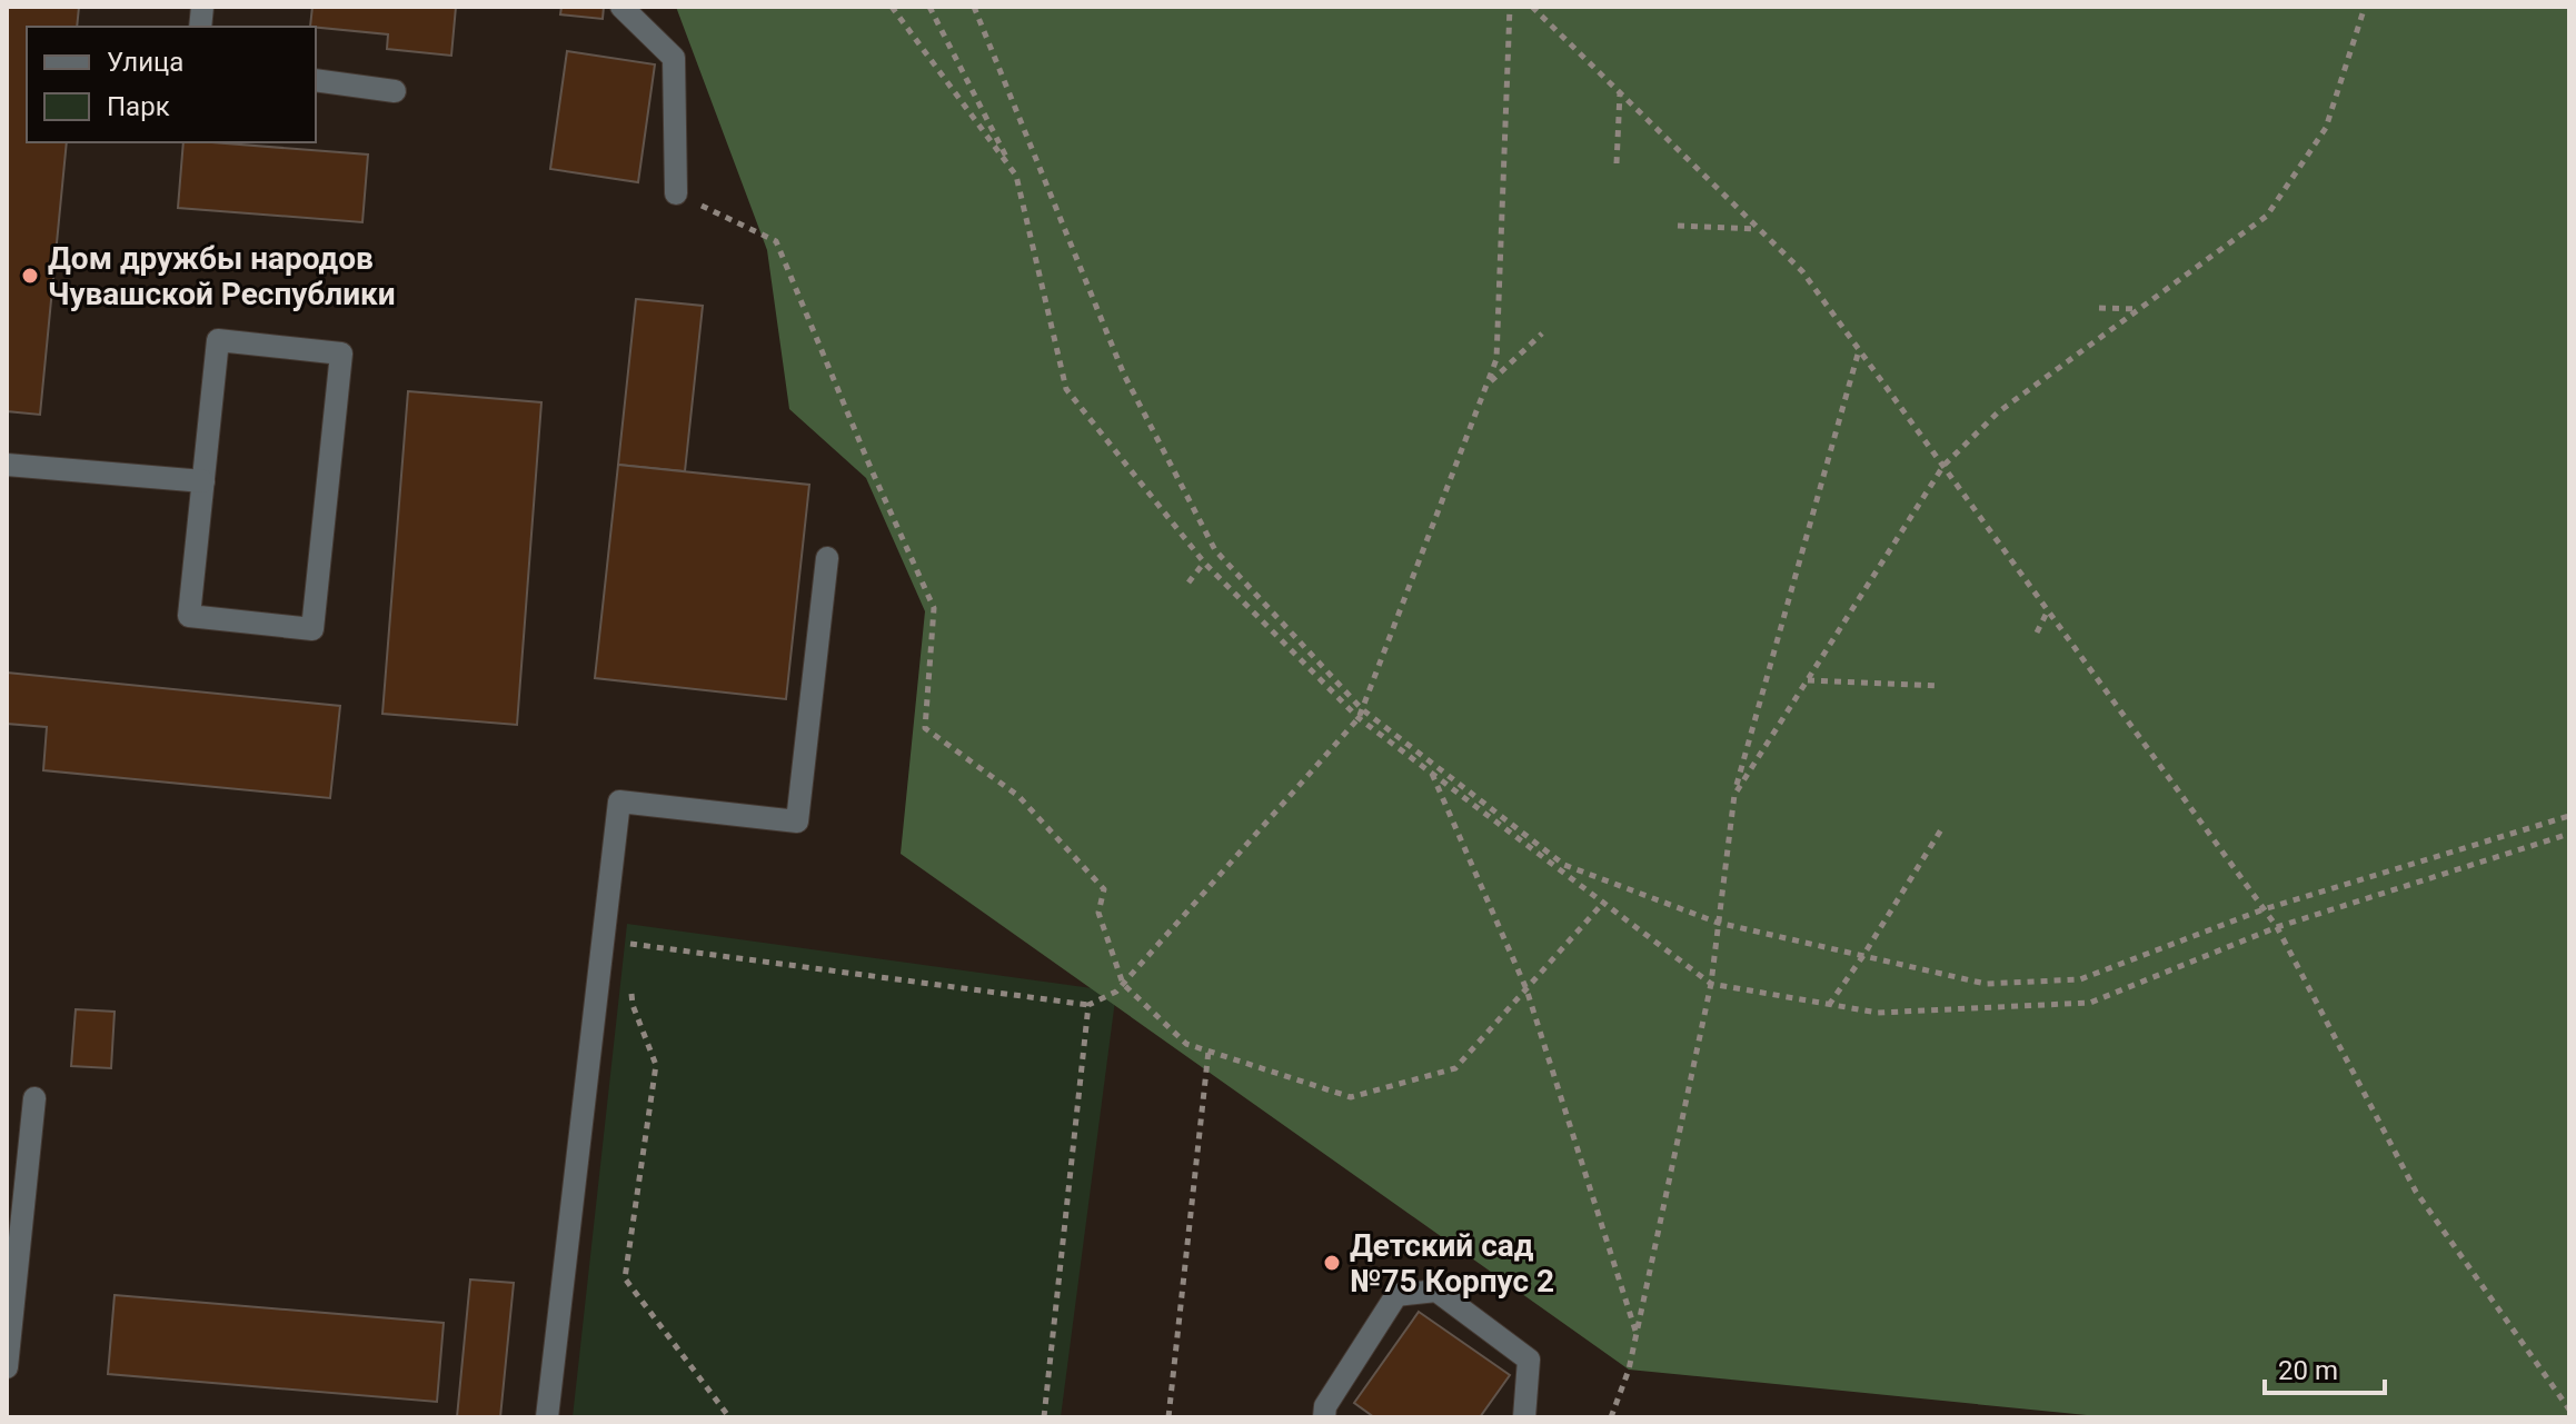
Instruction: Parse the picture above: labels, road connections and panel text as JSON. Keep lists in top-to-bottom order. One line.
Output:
{"places":["Дом дружбы народов Чувашской Республики","Детский сад №75 Корпус 2"],"legend":["Улица","Парк"],"scale_bar":"20 m"}
